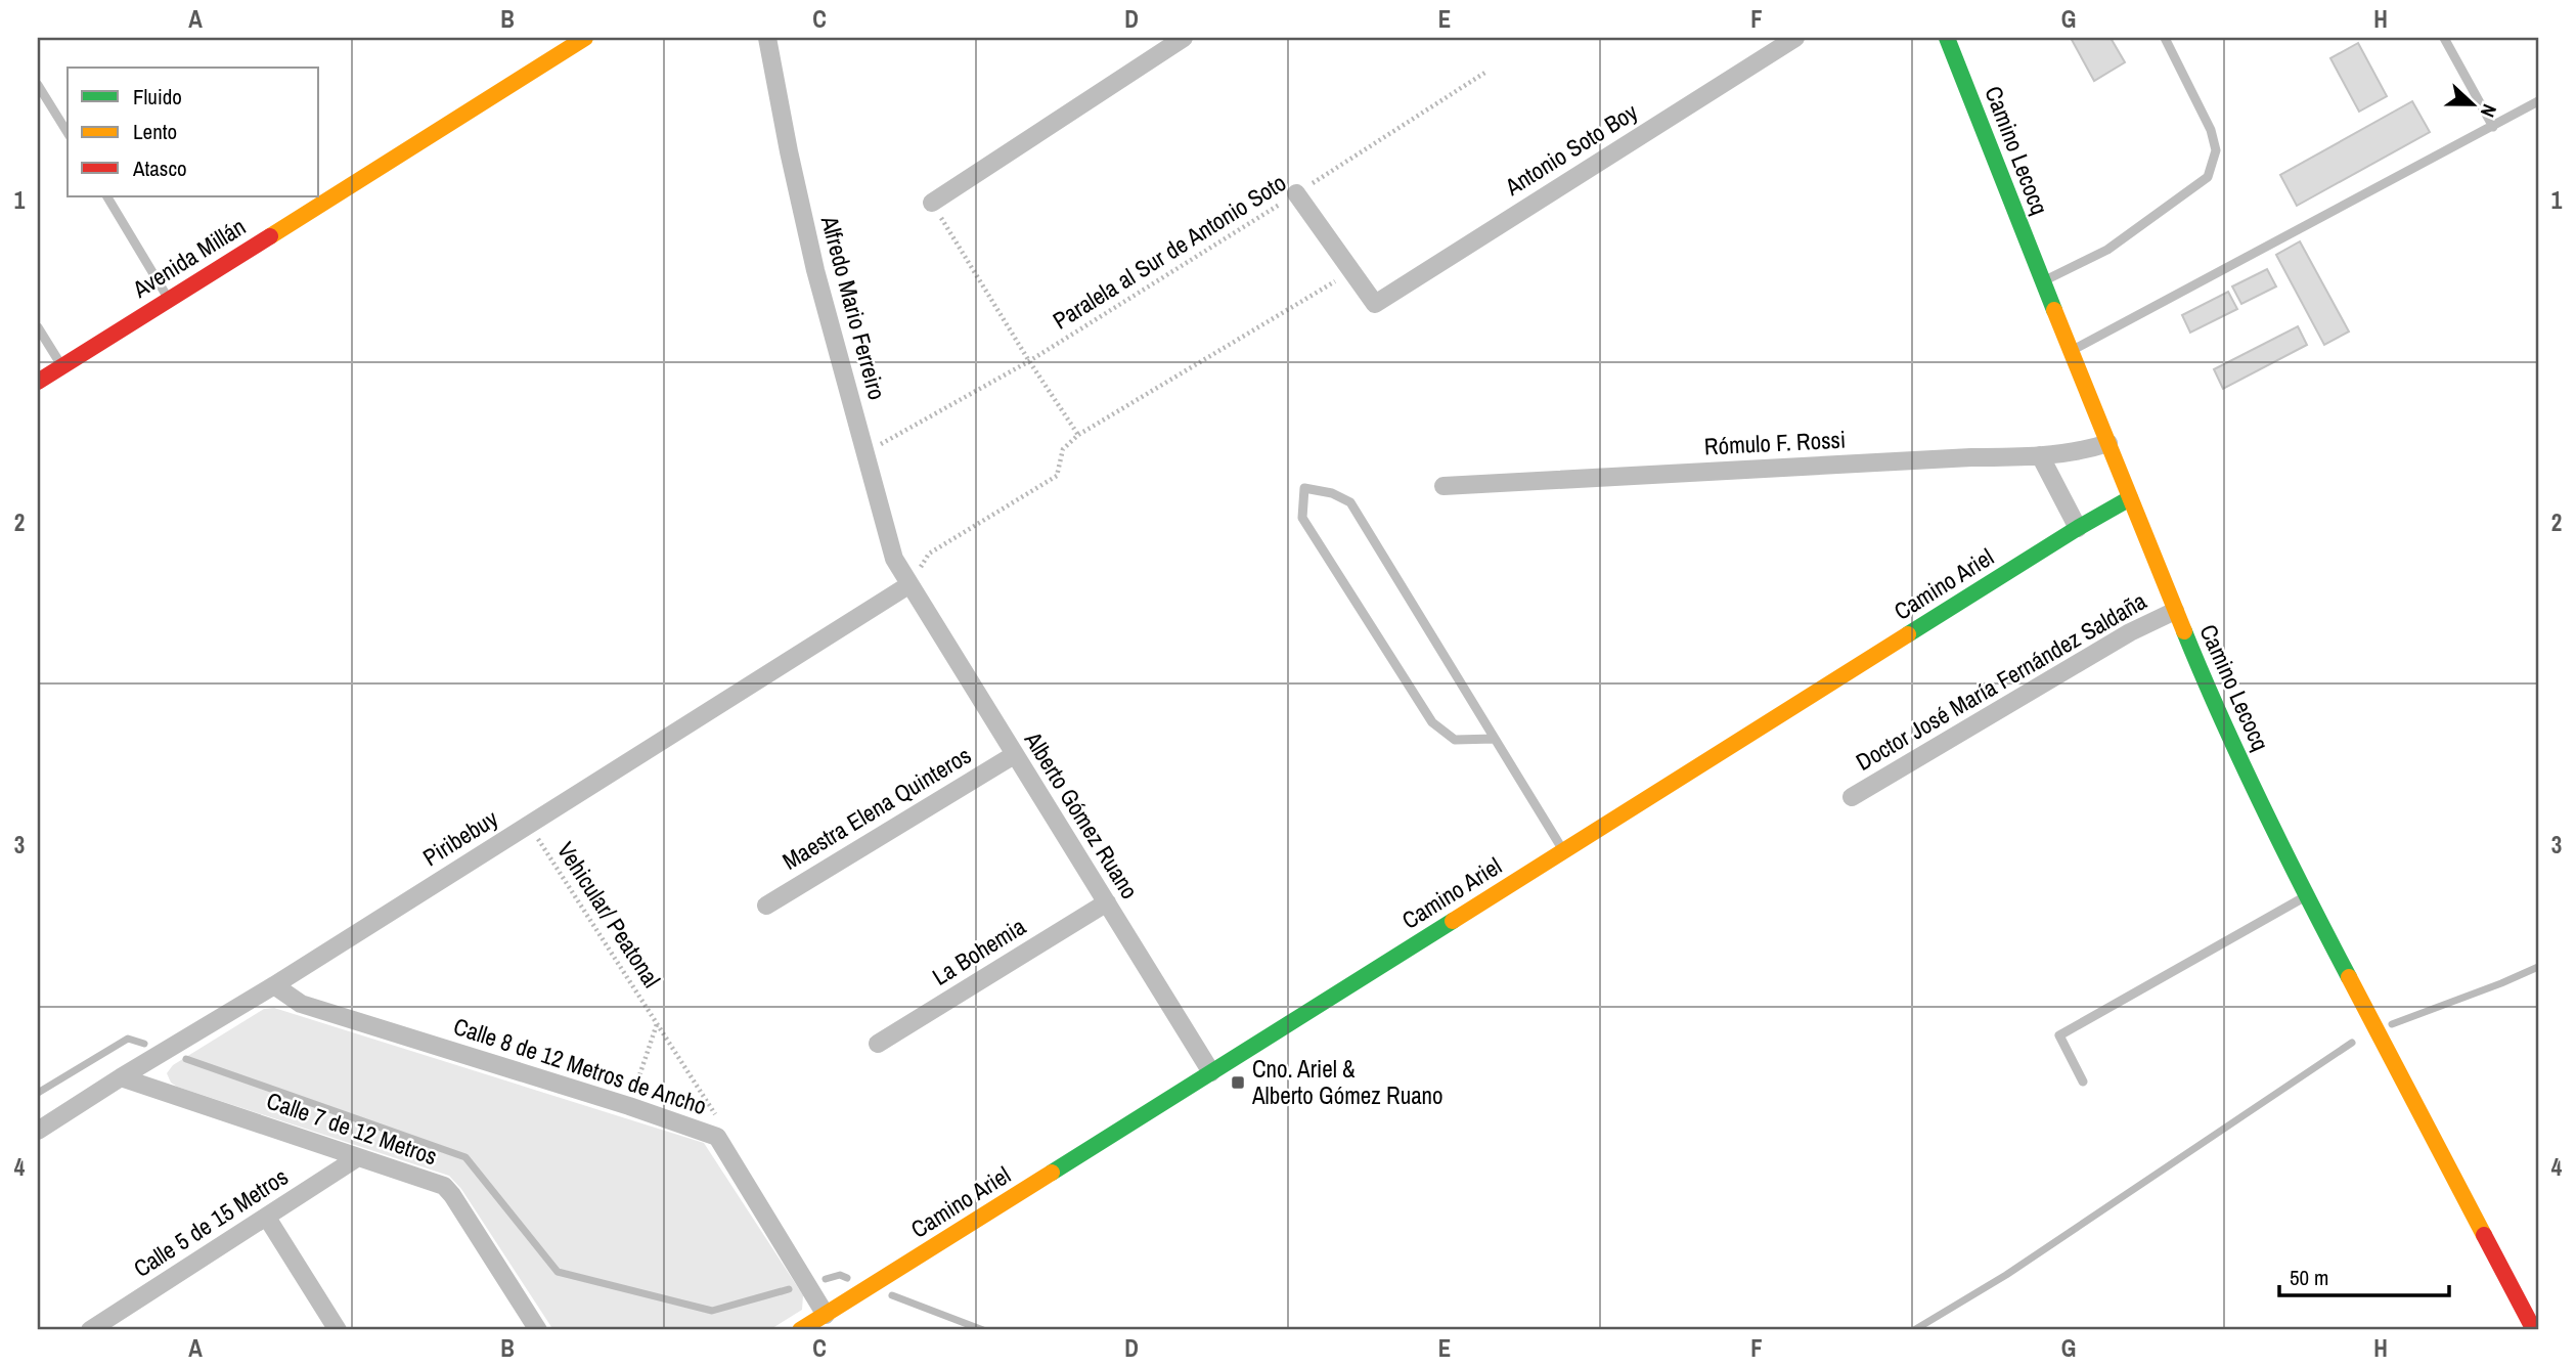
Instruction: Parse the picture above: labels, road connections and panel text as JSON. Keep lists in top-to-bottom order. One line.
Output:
{"streets":{"street":["Antonio Soto Boy","Camino Lecocq","Avenida Millán","Alfredo Mario Ferreiro","Rómulo F. Rossi","Camino Ariel","Doctor José María Fernández Saldaña","Maestra Elena Quinteros","Alberto Gómez Ruano","Piribebuy","La Bohemia","Calle 8 de 12 Metros de Ancho","Calle 7 de 12 Metros","Calle 5 de 15 Metros"],"path":["Paralela al Sur de Antonio Soto","Vehicular/ Peatonal"]},"crossings":[["Camino Lecocq","Rómulo F. Rossi"],["Camino Lecocq","Camino Ariel"],["Camino Lecocq","Doctor José María Fernández Saldaña"],["Paralela al Sur de Antonio Soto","Alfredo Mario Ferreiro"],["Alfredo Mario Ferreiro","Alberto Gómez Ruano"],["Alfredo Mario Ferreiro","Piribebuy"],["Camino Ariel","Alberto Gómez Ruano"],["Camino Ariel","Calle 8 de 12 Metros de Ancho"],["Maestra Elena Quinteros","Alberto Gómez Ruano"],["Alberto Gómez Ruano","Piribebuy"],["Alberto Gómez Ruano","La Bohemia"],["Piribebuy","Vehicular/ Peatonal"],["Piribebuy","Calle 8 de 12 Metros de Ancho"],["Piribebuy","Calle 7 de 12 Metros"],["Vehicular/ Peatonal","Calle 8 de 12 Metros de Ancho"],["Calle 7 de 12 Metros","Calle 5 de 15 Metros"]],"places":{"transit":["Cno. Ariel & Alberto Gómez Ruano"]},"legend":["Fluido","Lento","Atasco"],"scale_bar":"50 m","north":"right","grid":{"columns":["A","B","C","D","E","F","G","H"],"rows":["1","2","3","4"]}}
